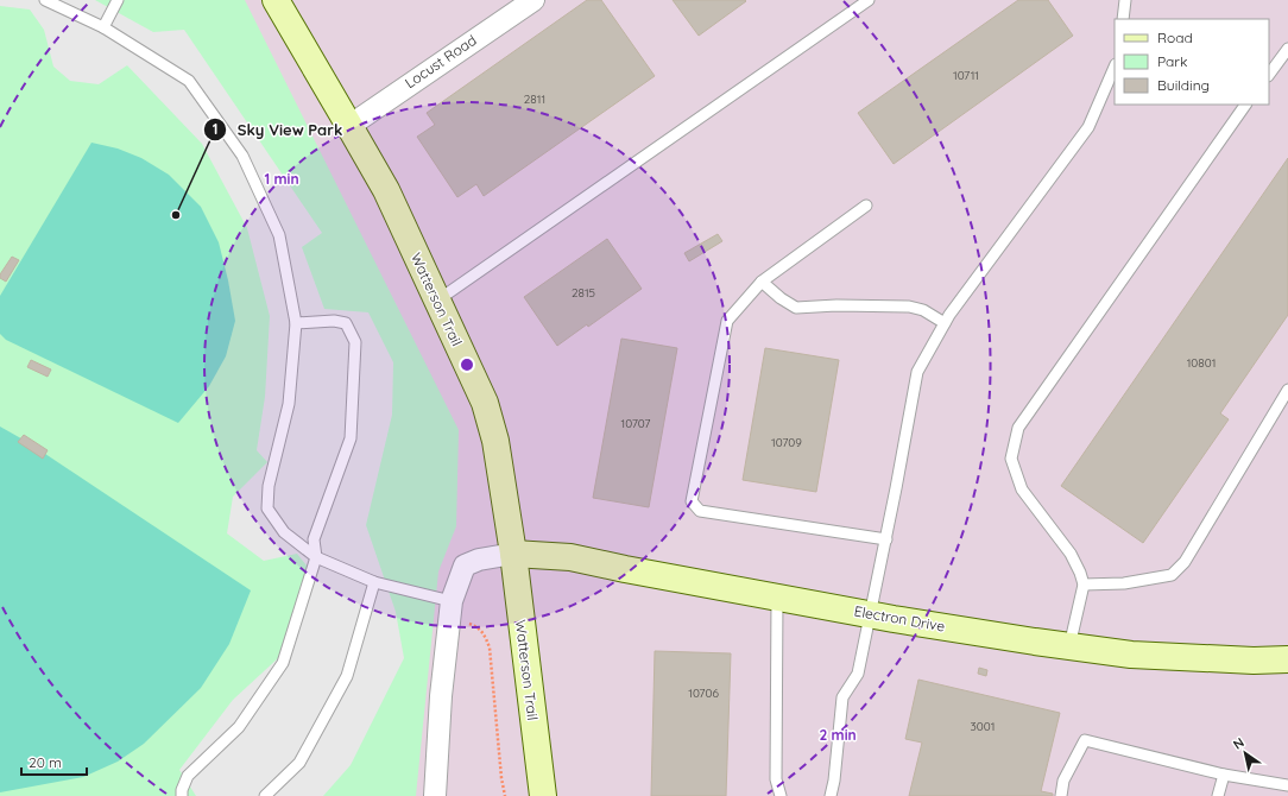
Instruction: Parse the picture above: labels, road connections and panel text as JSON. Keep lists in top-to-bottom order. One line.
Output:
{"streets":{"main road":["Watterson Trail","Electron Drive"],"street":["Locust Road"]},"crossings":[["Locust Road","Watterson Trail"],["Watterson Trail","Electron Drive"]],"places":["Sky View Park"],"house_numbers":["10711","2811","2815","10801","10707","10709","10706","3001"],"legend":["Road","Park","Building"],"scale_bar":"20 m","north":"top left","rings":["1 min","2 min"]}
